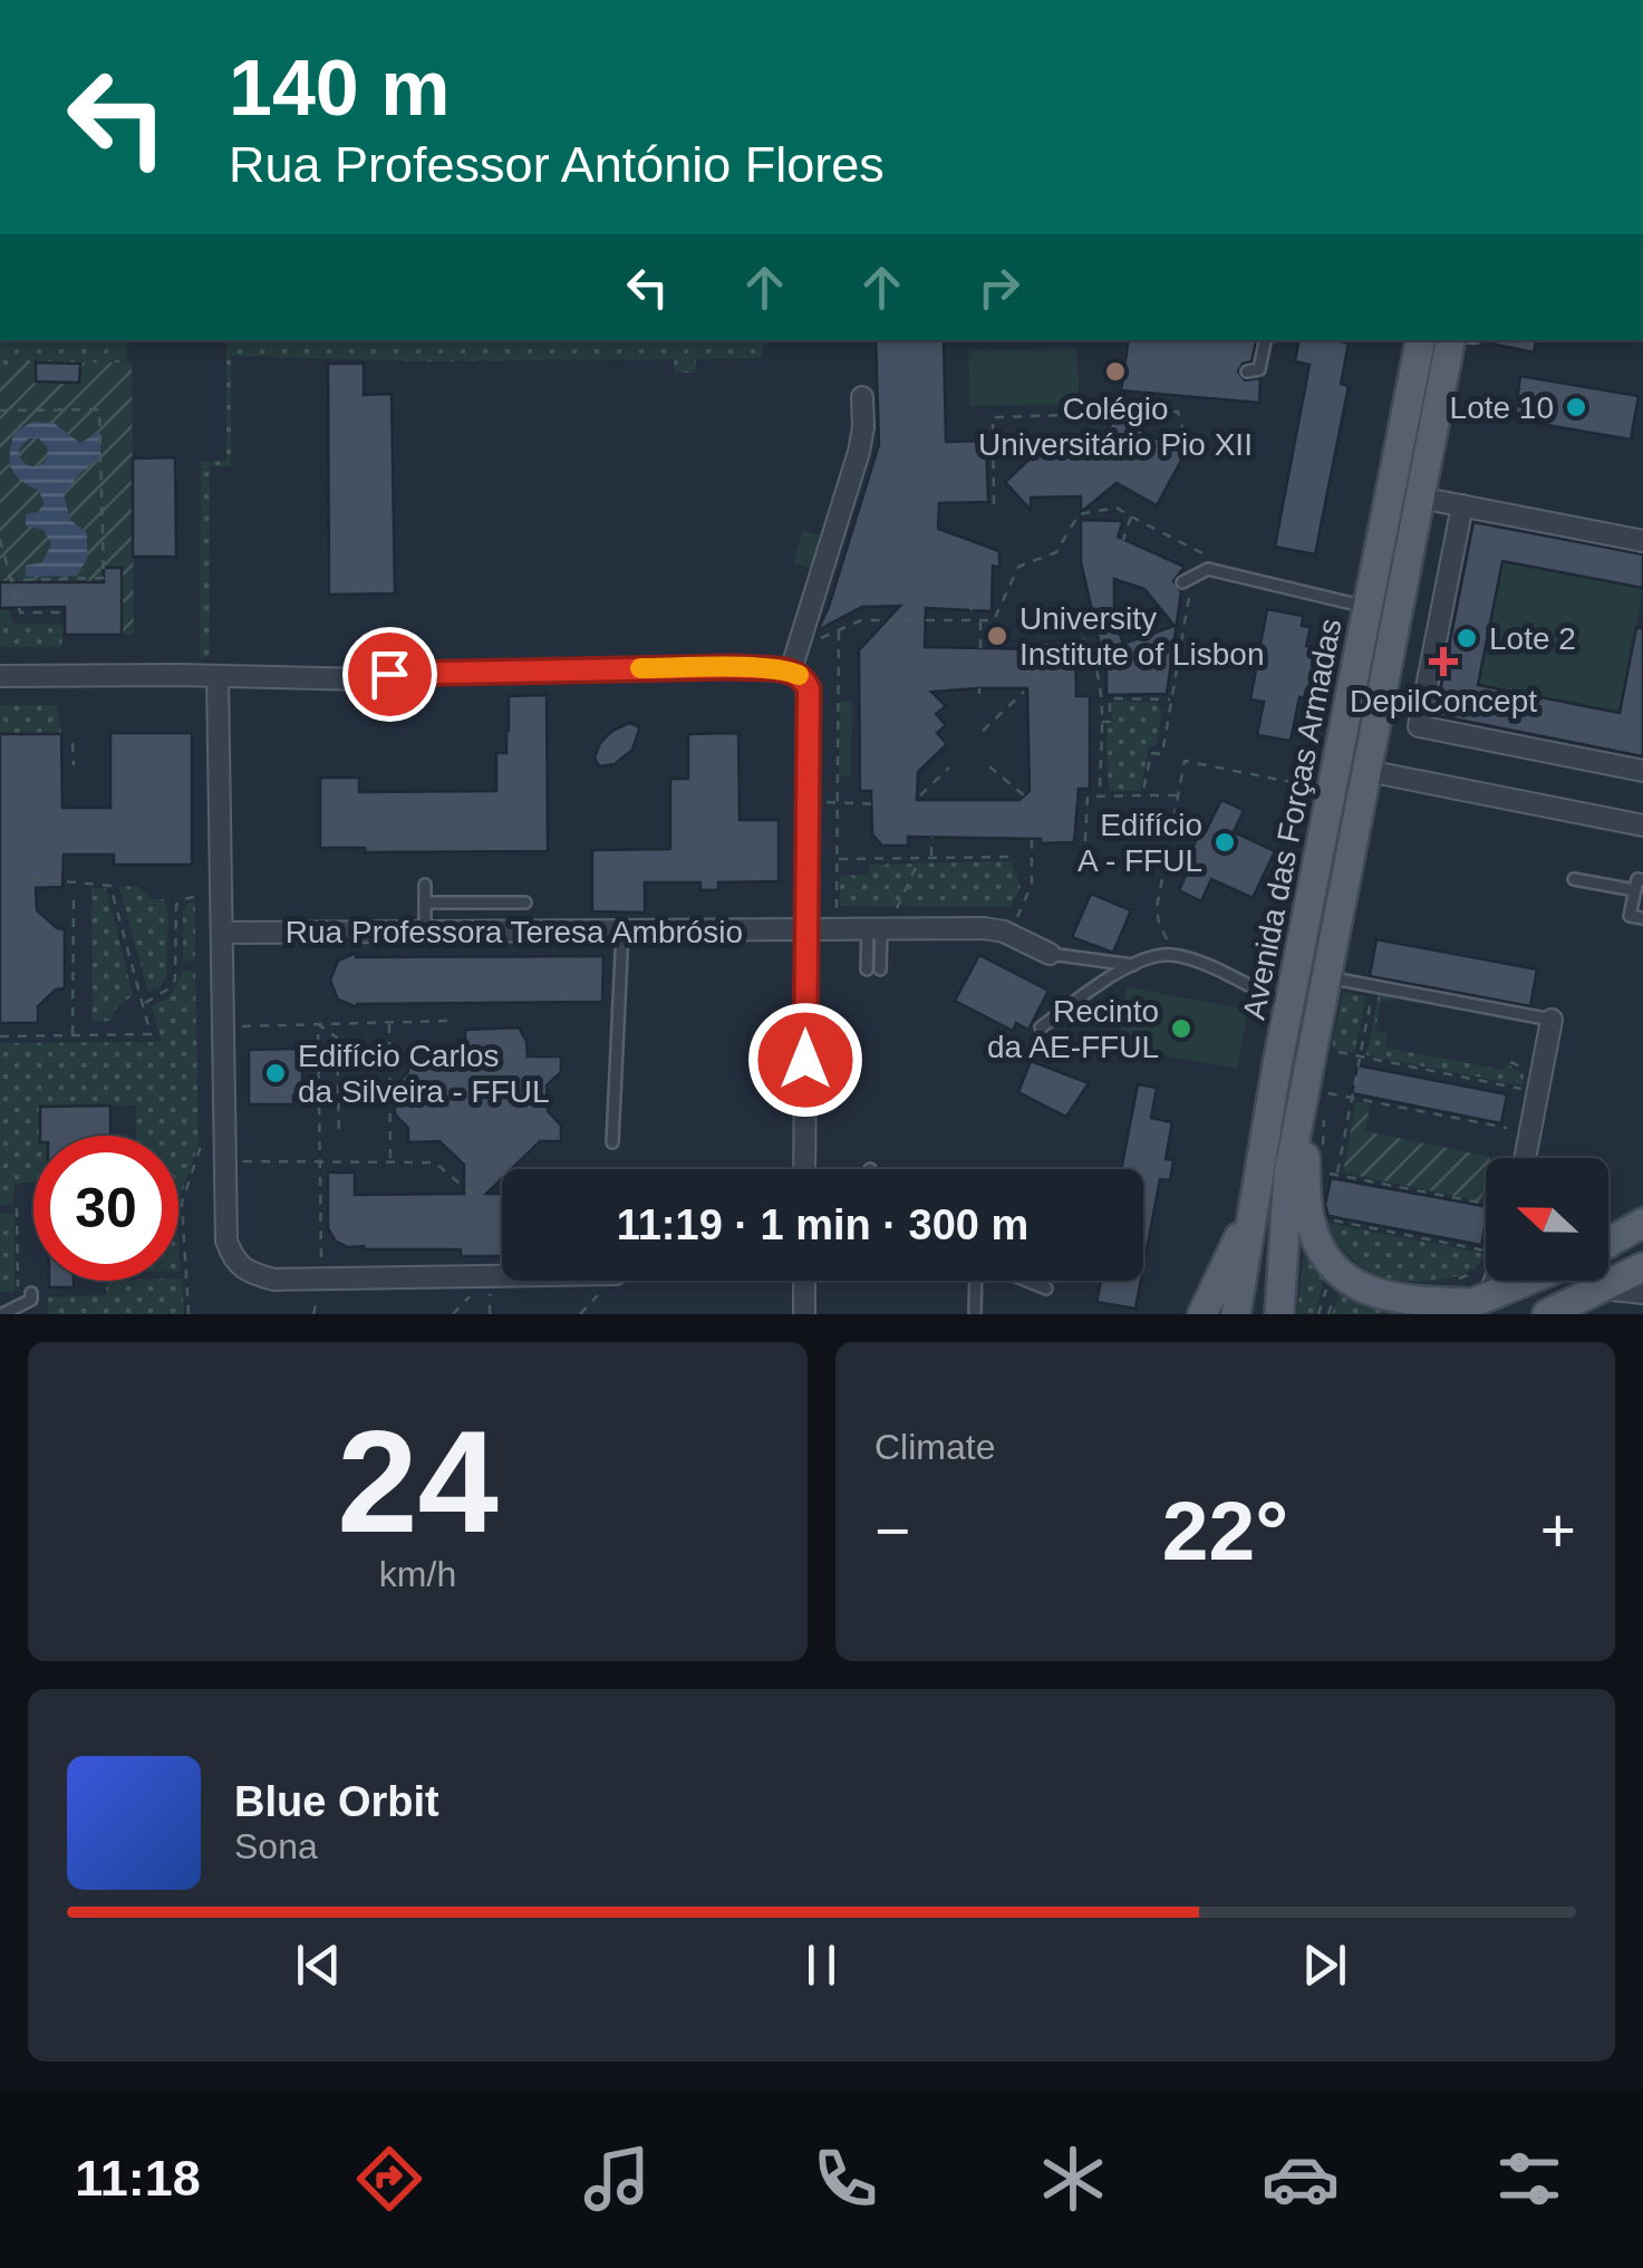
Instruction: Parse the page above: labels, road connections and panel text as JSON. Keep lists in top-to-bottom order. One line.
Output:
{"streets":{"main road":["Avenida das Forças Armadas"],"street":["Rua Professora Teresa Ambrósio"]},"places":{"other":["Colégio Universitário Pio XII","Lote 10","University Institute of Lisbon","Lote 2","Edifício A - FFUL","Recinto da AE-FFUL","Edifício Carlos da Silveira - FFUL"],"health":["DepilConcept"]},"north":"left","page":{"turn":["140 m","Rua Professor António Flores"],"limit":"30","trip":"11:19 · 1 min · 300 m","tile":[["24","km/h"],"Climate"],"heat":["−","22°","+"],"song":["Blue Orbit","Sona"],"tabs":"11:18"}}
